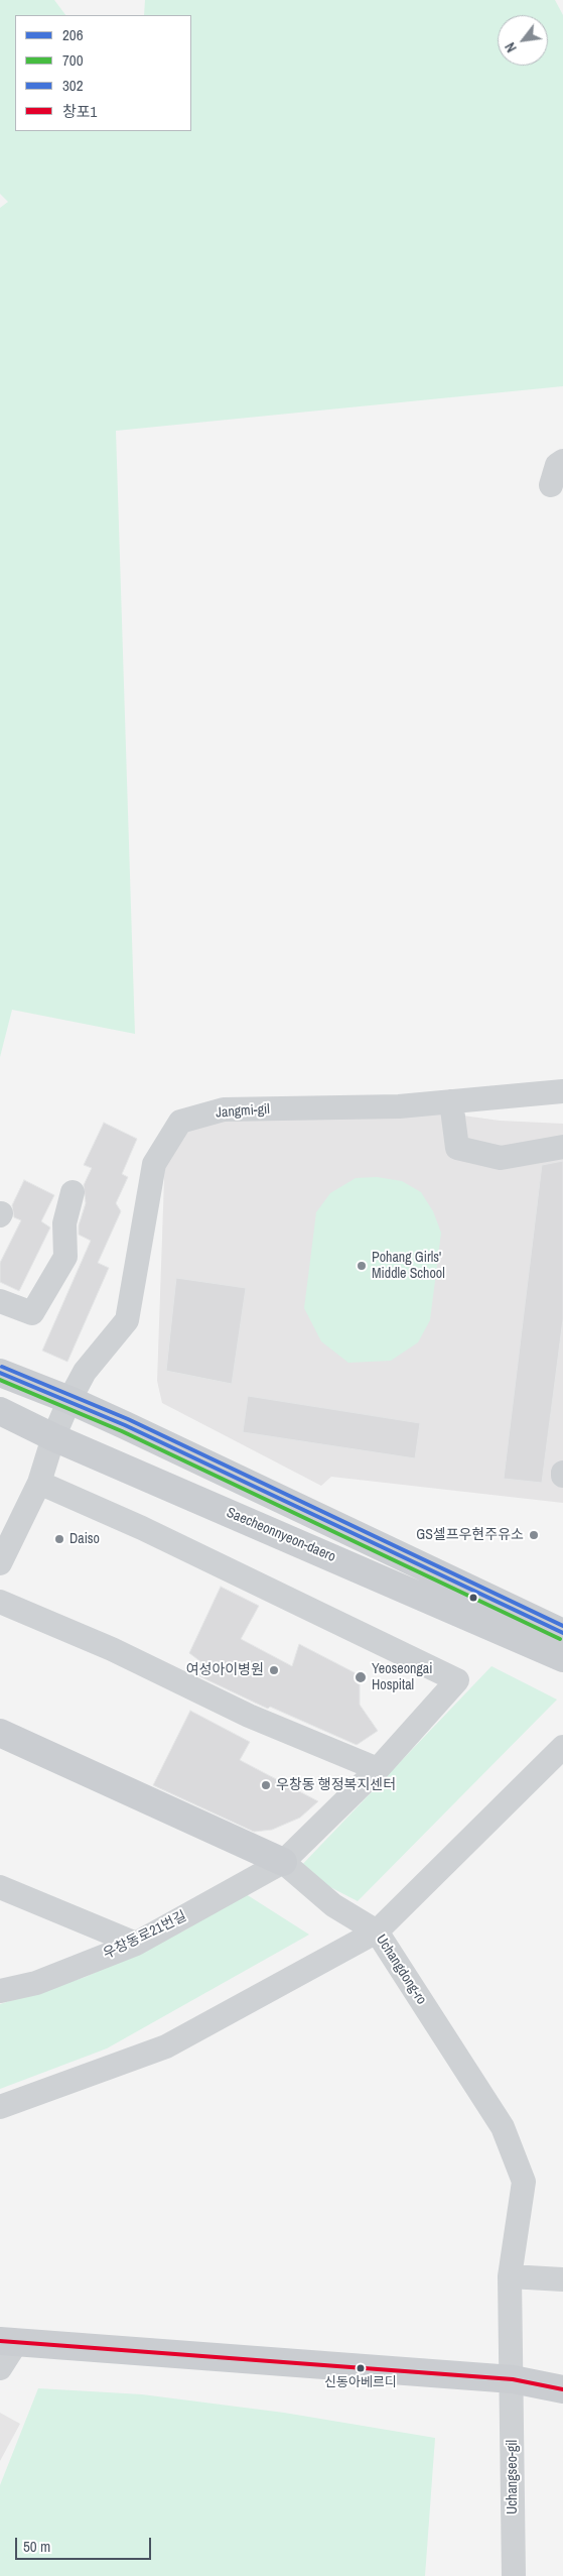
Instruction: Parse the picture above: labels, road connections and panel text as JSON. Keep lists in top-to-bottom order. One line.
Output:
{"streets":{"main road":["Saecheonnyeon-daero","Uchangdong-ro"],"street":["Jangmi-gil","우창동로21번길","Uchangseo-gil"]},"crossings":[["Jangmi-gil","Saecheonnyeon-daero"],["Jangmi-gil","우창동로21번길"],["우창동로21번길","Uchangdong-ro"],["Uchangdong-ro","Uchangseo-gil"]],"places":["Pohang Girls' Middle School","GS셀프우현주유소","Daiso","여성아이병원","Yeoseongai Hospital","우창동 행정복지센터","신동아베르디"],"lines":["transit line 302","transit line 206","transit line 700","transit line 창포1"],"legend":["206","700","302","창포1"],"scale_bar":"50 m","north":"bottom left"}
